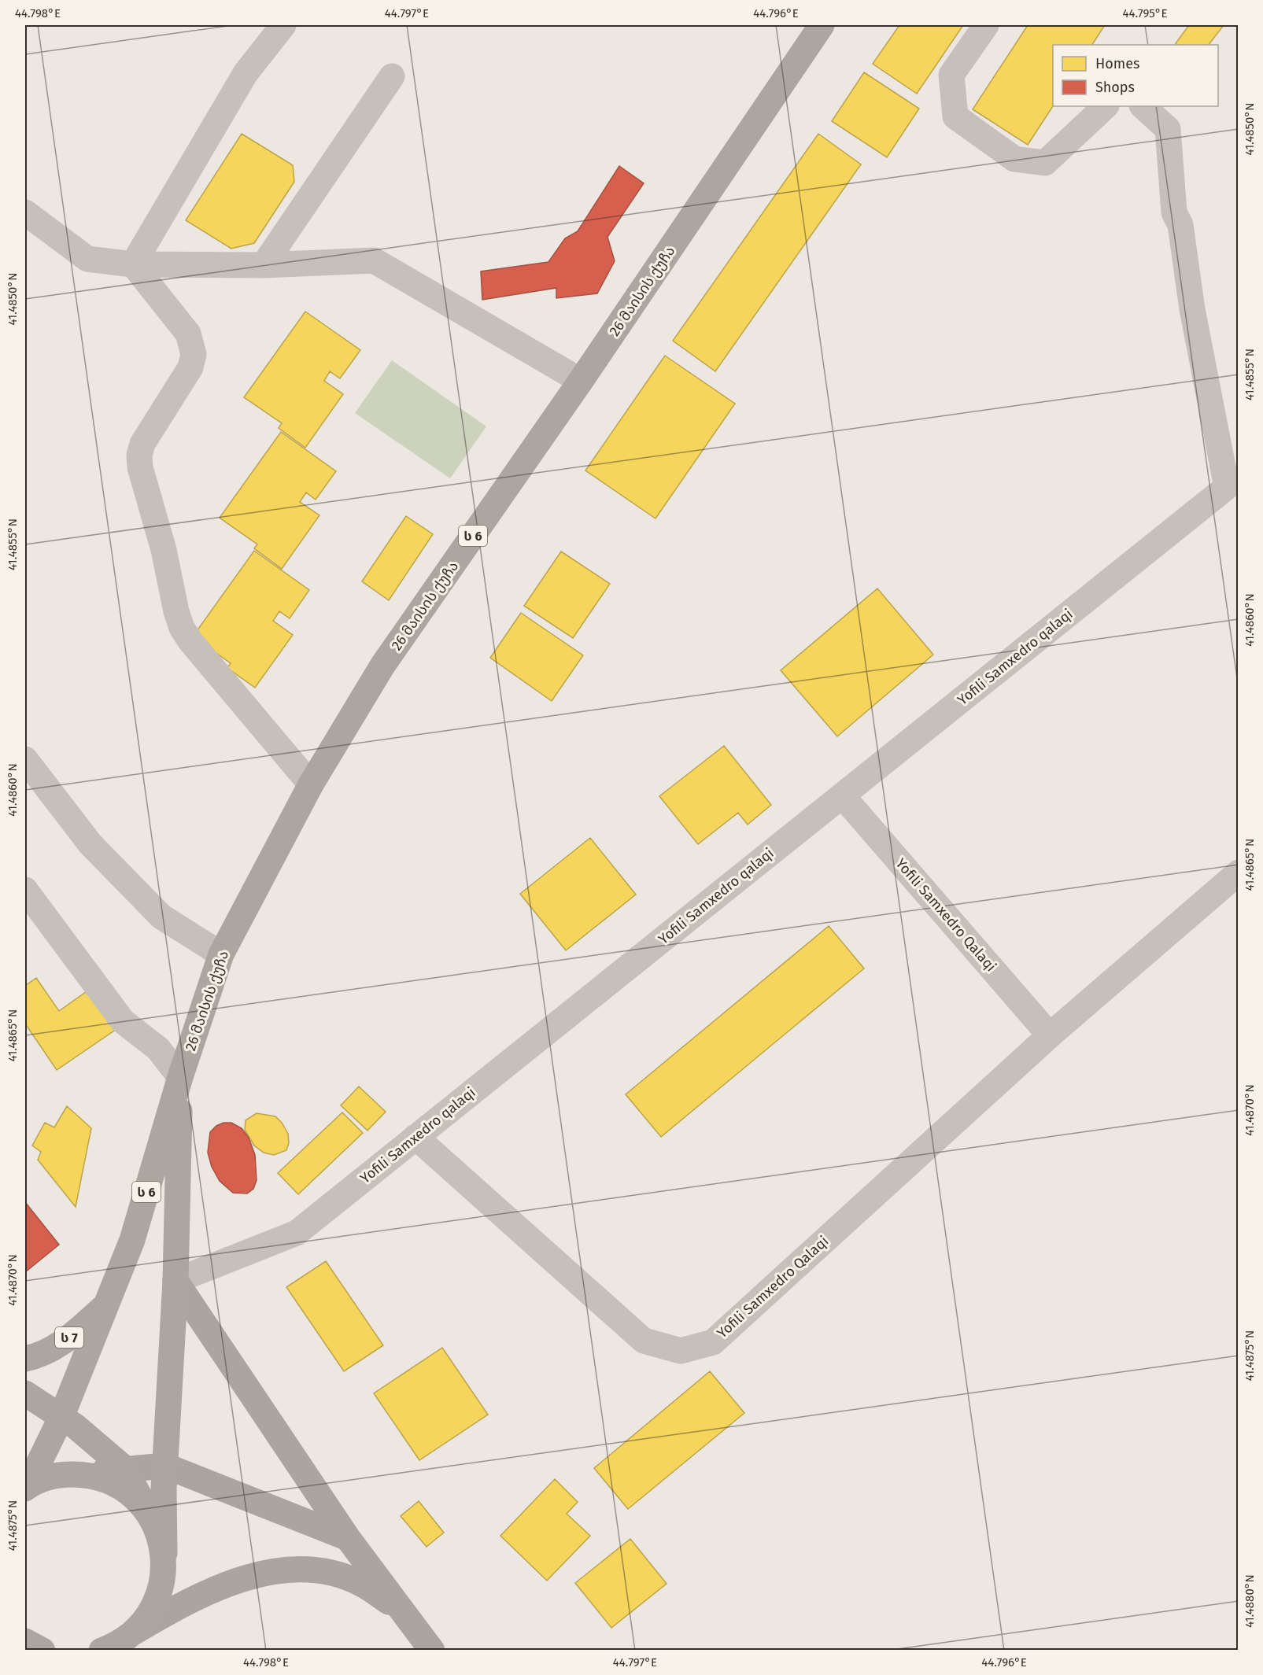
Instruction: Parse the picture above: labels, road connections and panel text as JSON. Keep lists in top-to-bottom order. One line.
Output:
{"streets":{"highway":["26 მაისის ქუჩა","ს 6","ს 7"],"street":["Yofili Samxedro qalaqi","Yofili Samxedro Qalaqi"]},"crossings":[["26 მაისის ქუჩა","ს 6"],["ს 6","Yofili Samxedro qalaqi"],["ს 6","ს 7"],["Yofili Samxedro qalaqi","Yofili Samxedro Qalaqi"]],"legend":["Homes","Shops"],"coordinates":["44.798°E","44.797°E","44.796°E","44.795°E","41.4850°N","41.4855°N","41.4860°N","41.4865°N","41.4870°N","41.4875°N","41.4880°N"]}
